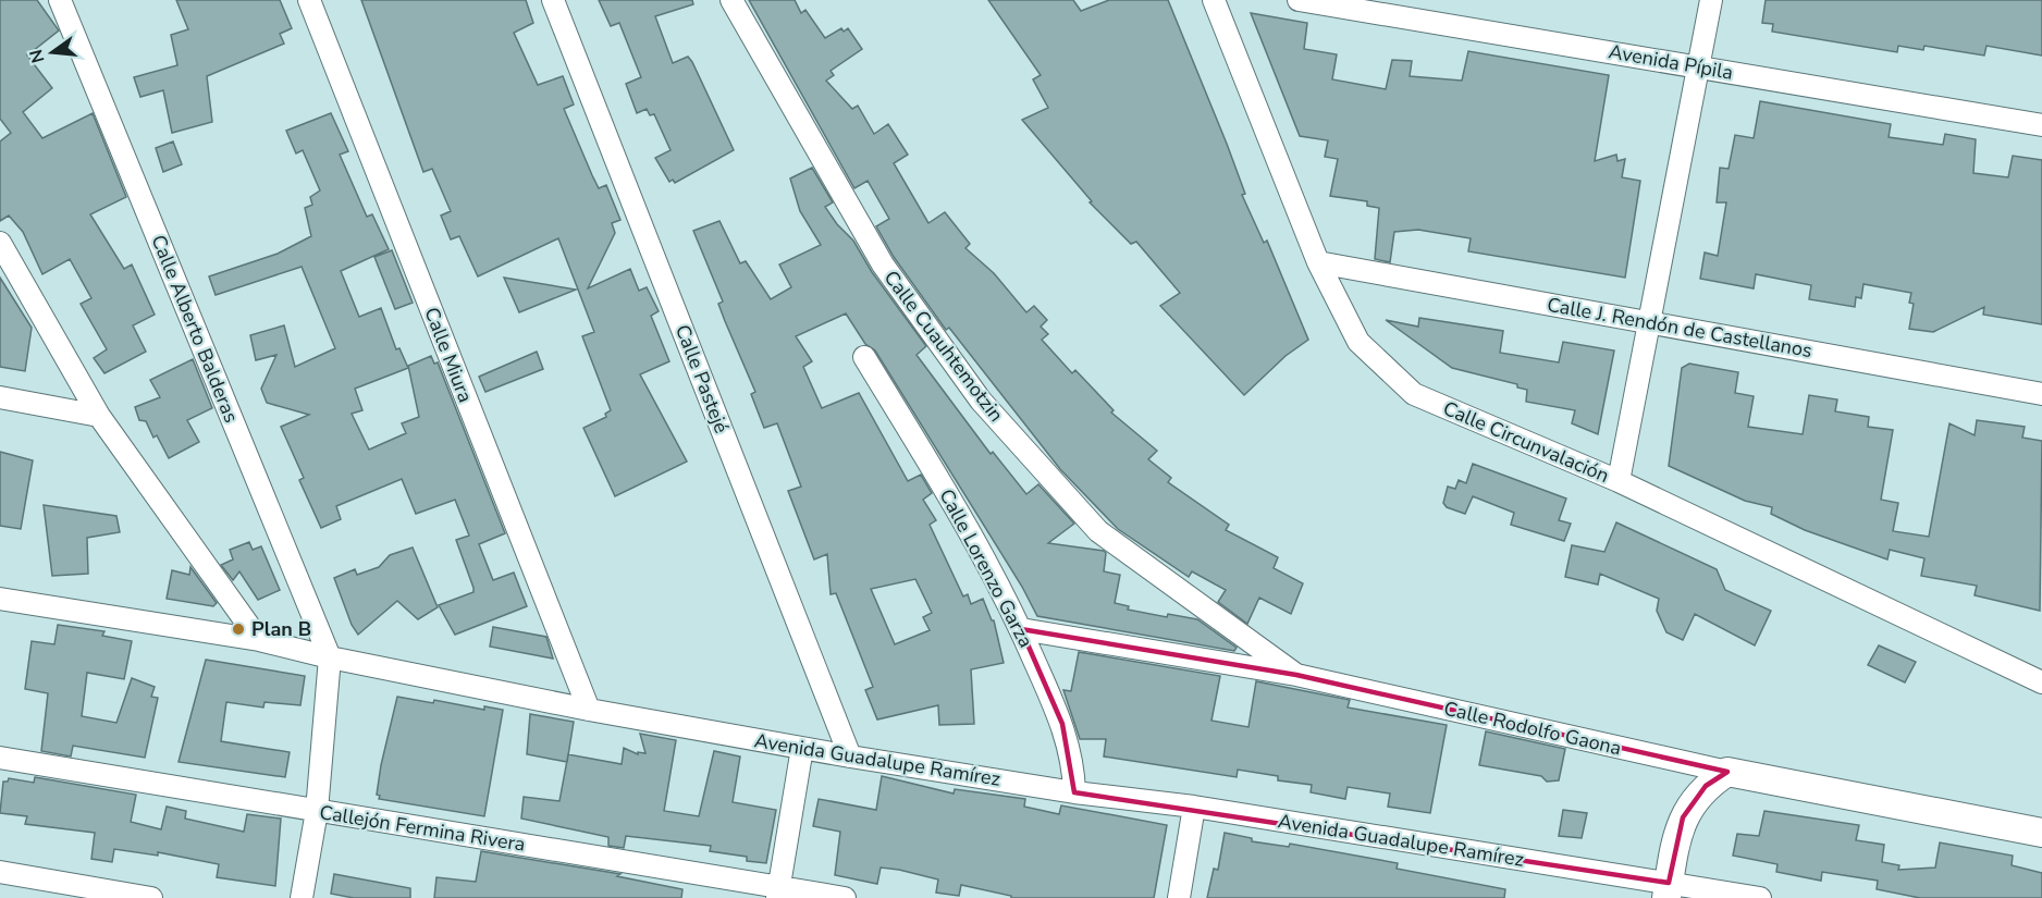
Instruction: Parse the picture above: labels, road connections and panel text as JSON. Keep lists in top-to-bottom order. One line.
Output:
{"streets":{"street":["Avenida Pípila","Calle J. Rendón de Castellanos","Calle Alberto Balderas","Calle Cuauhtemotzin","Calle Miura","Calle Pastejé","Calle Circunvalación","Calle Lorenzo Garza","Calle Rodolfo Gaona","Avenida Guadalupe Ramírez","Callejón Fermina Rivera"]},"crossings":[["Calle J. Rendón de Castellanos","Calle Circunvalación"],["Calle Alberto Balderas","Avenida Guadalupe Ramírez"],["Calle Cuauhtemotzin","Calle Rodolfo Gaona"],["Calle Miura","Avenida Guadalupe Ramírez"],["Calle Pastejé","Avenida Guadalupe Ramírez"],["Calle Lorenzo Garza","Calle Rodolfo Gaona"],["Calle Lorenzo Garza","Avenida Guadalupe Ramírez"]],"places":["Plan B"],"north":"left"}
